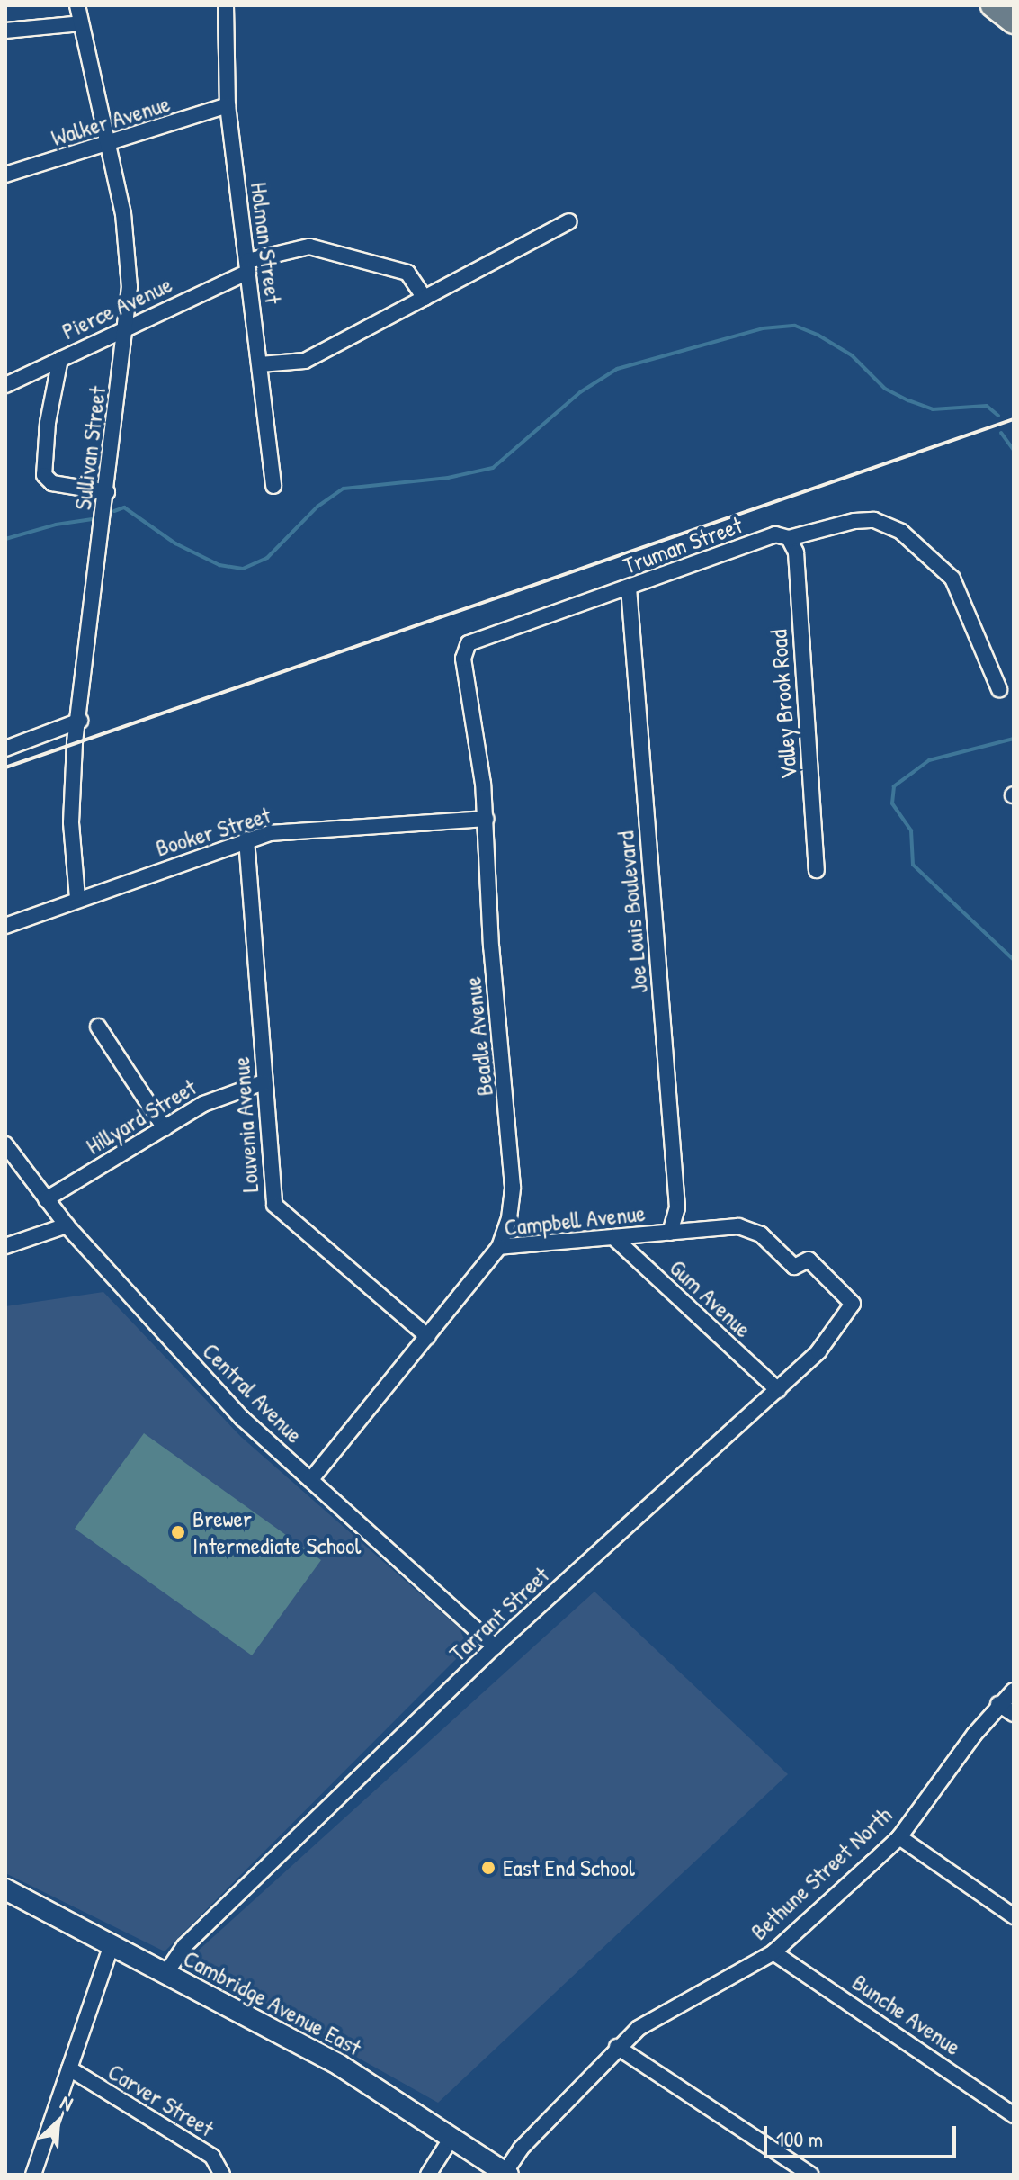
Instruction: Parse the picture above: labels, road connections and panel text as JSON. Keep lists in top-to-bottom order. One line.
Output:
{"streets":{"main road":["Cambridge Avenue East"],"street":["Walker Avenue","Holman Street","Pierce Avenue","Sullivan Street","Truman Street","Valley Brook Road","Booker Street","Joe Louis Boulevard","Beadle Avenue","Hillyard Street","Louvenia Avenue","Campbell Avenue","Gum Avenue","Central Avenue","Tarrant Street","Bethune Street North","Bunche Avenue","Carver Street"]},"crossings":[["Walker Avenue","Holman Street"],["Walker Avenue","Sullivan Street"],["Holman Street","Pierce Avenue"],["Pierce Avenue","Sullivan Street"],["Sullivan Street","Booker Street"],["Truman Street","Valley Brook Road"],["Truman Street","Booker Street"],["Truman Street","Joe Louis Boulevard"],["Truman Street","Beadle Avenue"],["Booker Street","Beadle Avenue"],["Booker Street","Louvenia Avenue"],["Joe Louis Boulevard","Campbell Avenue"],["Beadle Avenue","Campbell Avenue"],["Hillyard Street","Louvenia Avenue"],["Hillyard Street","Central Avenue"],["Louvenia Avenue","Campbell Avenue"],["Campbell Avenue","Gum Avenue"],["Campbell Avenue","Central Avenue"],["Campbell Avenue","Tarrant Street"],["Gum Avenue","Tarrant Street"],["Central Avenue","Tarrant Street"],["Tarrant Street","Cambridge Avenue East"],["Bethune Street North","Cambridge Avenue East"],["Bethune Street North","Bunche Avenue"]],"places":["Brewer Intermediate School","East End School"],"scale_bar":"100 m","north":"top right"}
